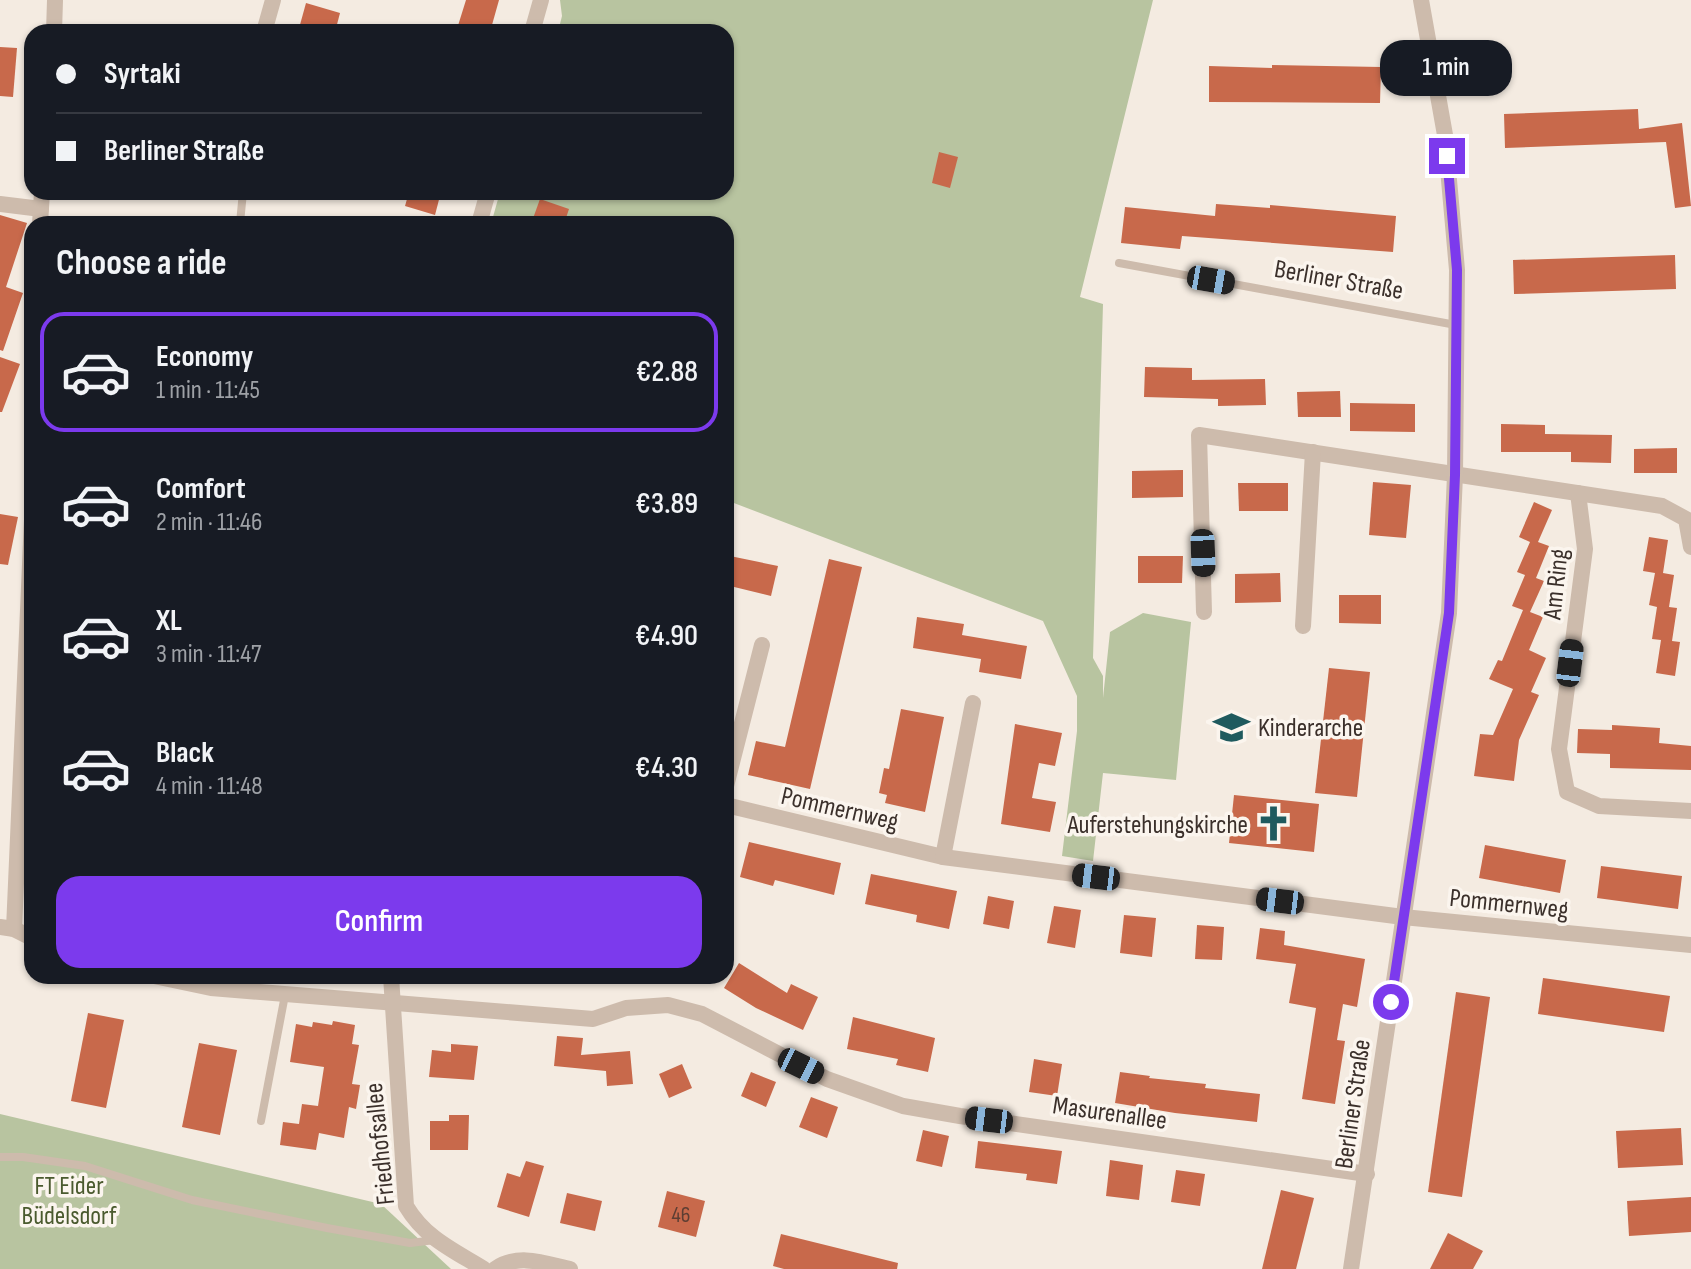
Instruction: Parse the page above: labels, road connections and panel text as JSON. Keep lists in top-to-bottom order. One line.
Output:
{"streets":{"street":["Berliner Straße","Am Ring","Pommernweg","Masurenallee","Friedhofsallee"]},"crossings":[["Berliner Straße","Pommernweg"],["Berliner Straße","Masurenallee"],["Masurenallee","Friedhofsallee"]],"parks":["FT Eider Büdelsdorf"],"places":{"school or university":["Kinderarche"],"church":["Auferstehungskirche"]},"house_numbers":["46"],"page":{"banner":["Syrtaki","Berliner Straße"],"bubble":"1 min","heading":"Choose a ride","list":[{"name":"Economy","note":"1 min · 11:45","value":"€2.88"},{"name":"Comfort","note":"2 min · 11:46","value":"€3.89"},{"name":"XL","note":"3 min · 11:47","value":"€4.90"},{"name":"Black","note":"4 min · 11:48","value":"€4.30"}],"buttons":"Confirm"}}
